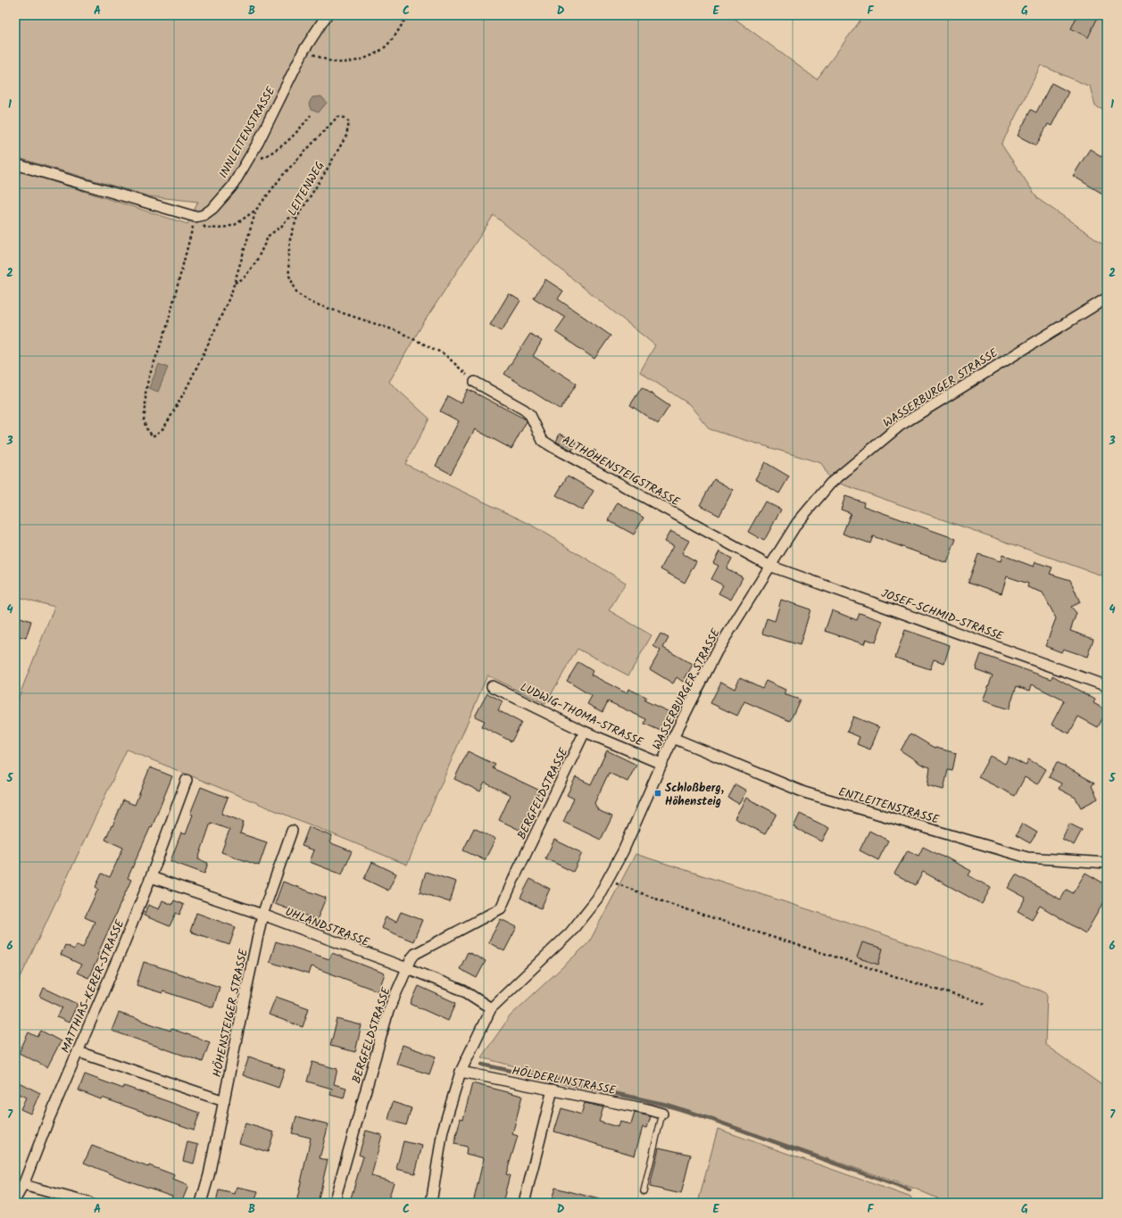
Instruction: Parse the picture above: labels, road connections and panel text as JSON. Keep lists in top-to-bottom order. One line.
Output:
{"streets":{"street":["INNLEITENSTRASSE","WASSERBURGER STRASSE","ALTHÖHENSTEIGSTRASSE","JOSEF-SCHMID-STRASSE","LUDWIG-THOMA-STRASSE","BERGFELDSTRASSE","ENTLEITENSTRASSE","UHLANDSTRASSE","MATTHIAS-KERER-STRASSE","HÖHENSTEIGER STRASSE","HÖLDERLINSTRASSE"],"path":["LEITENWEG"]},"crossings":[["INNLEITENSTRASSE","LEITENWEG"],["LEITENWEG","ALTHÖHENSTEIGSTRASSE"],["WASSERBURGER STRASSE","ALTHÖHENSTEIGSTRASSE"],["WASSERBURGER STRASSE","JOSEF-SCHMID-STRASSE"],["WASSERBURGER STRASSE","LUDWIG-THOMA-STRASSE"],["WASSERBURGER STRASSE","ENTLEITENSTRASSE"],["WASSERBURGER STRASSE","UHLANDSTRASSE"],["WASSERBURGER STRASSE","HÖLDERLINSTRASSE"],["ALTHÖHENSTEIGSTRASSE","JOSEF-SCHMID-STRASSE"],["LUDWIG-THOMA-STRASSE","BERGFELDSTRASSE"],["BERGFELDSTRASSE","UHLANDSTRASSE"],["UHLANDSTRASSE","MATTHIAS-KERER-STRASSE"],["UHLANDSTRASSE","HÖHENSTEIGER STRASSE"]],"places":{"transit":["Schloßberg, Höhensteig"]},"grid":{"columns":["A","B","C","D","E","F","G"],"rows":["1","2","3","4","5","6","7"]}}
